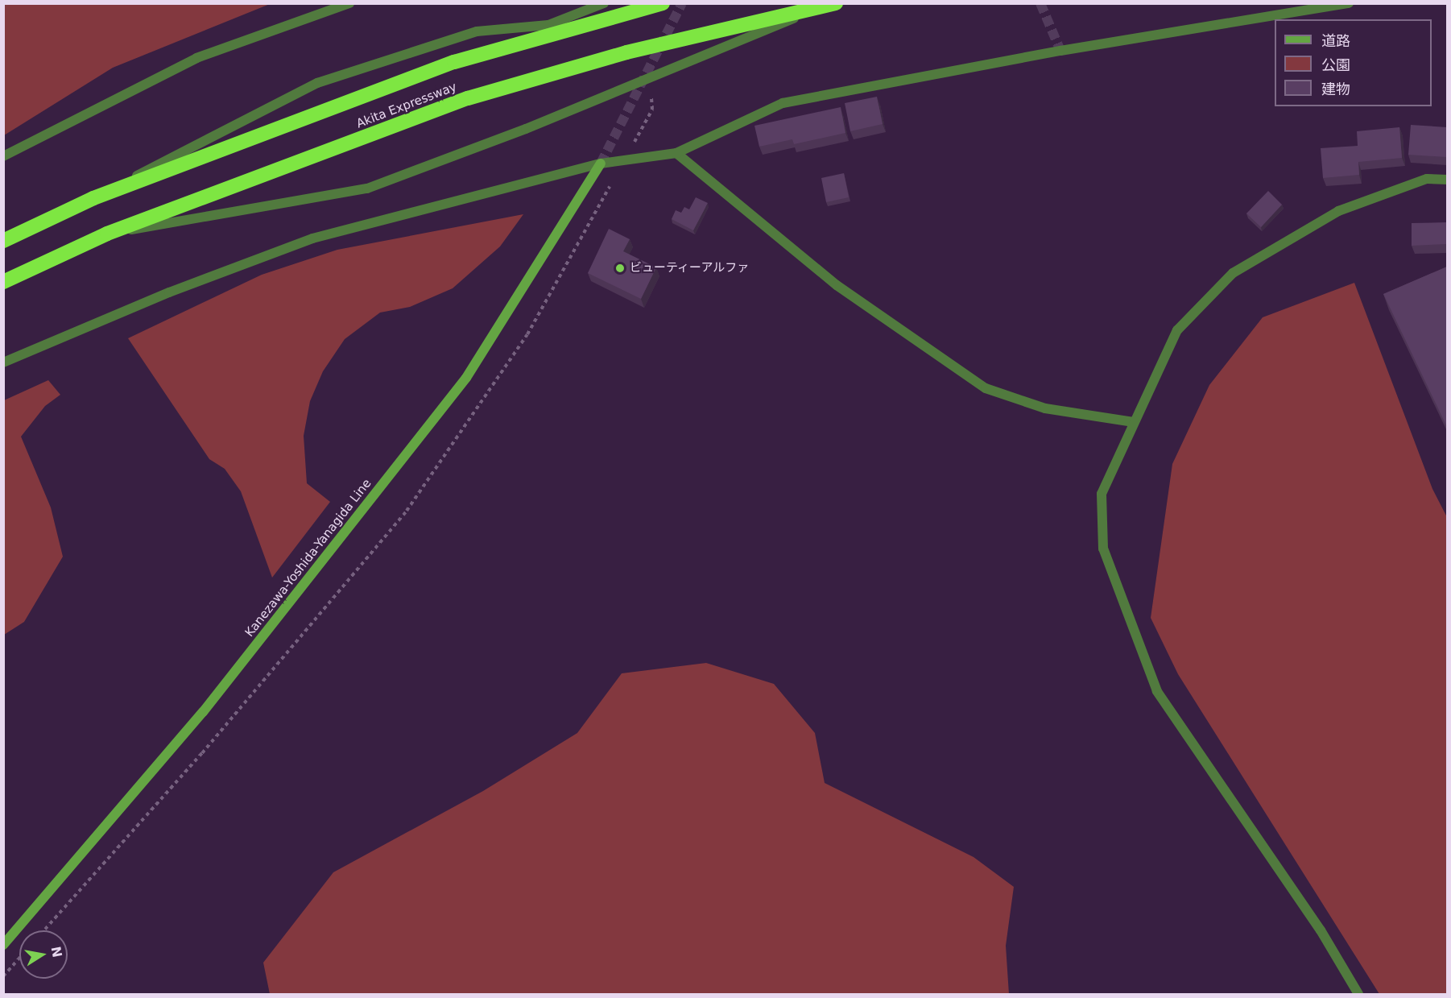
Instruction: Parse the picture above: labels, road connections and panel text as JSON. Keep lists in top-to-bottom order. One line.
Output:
{"streets":{"highway":["Akita Expressway"],"main road":["Kanezawa-Yoshida-Yanagida Line"]},"places":["ビューティーアルファ"],"legend":["道路","公園","建物"],"north":"right"}
